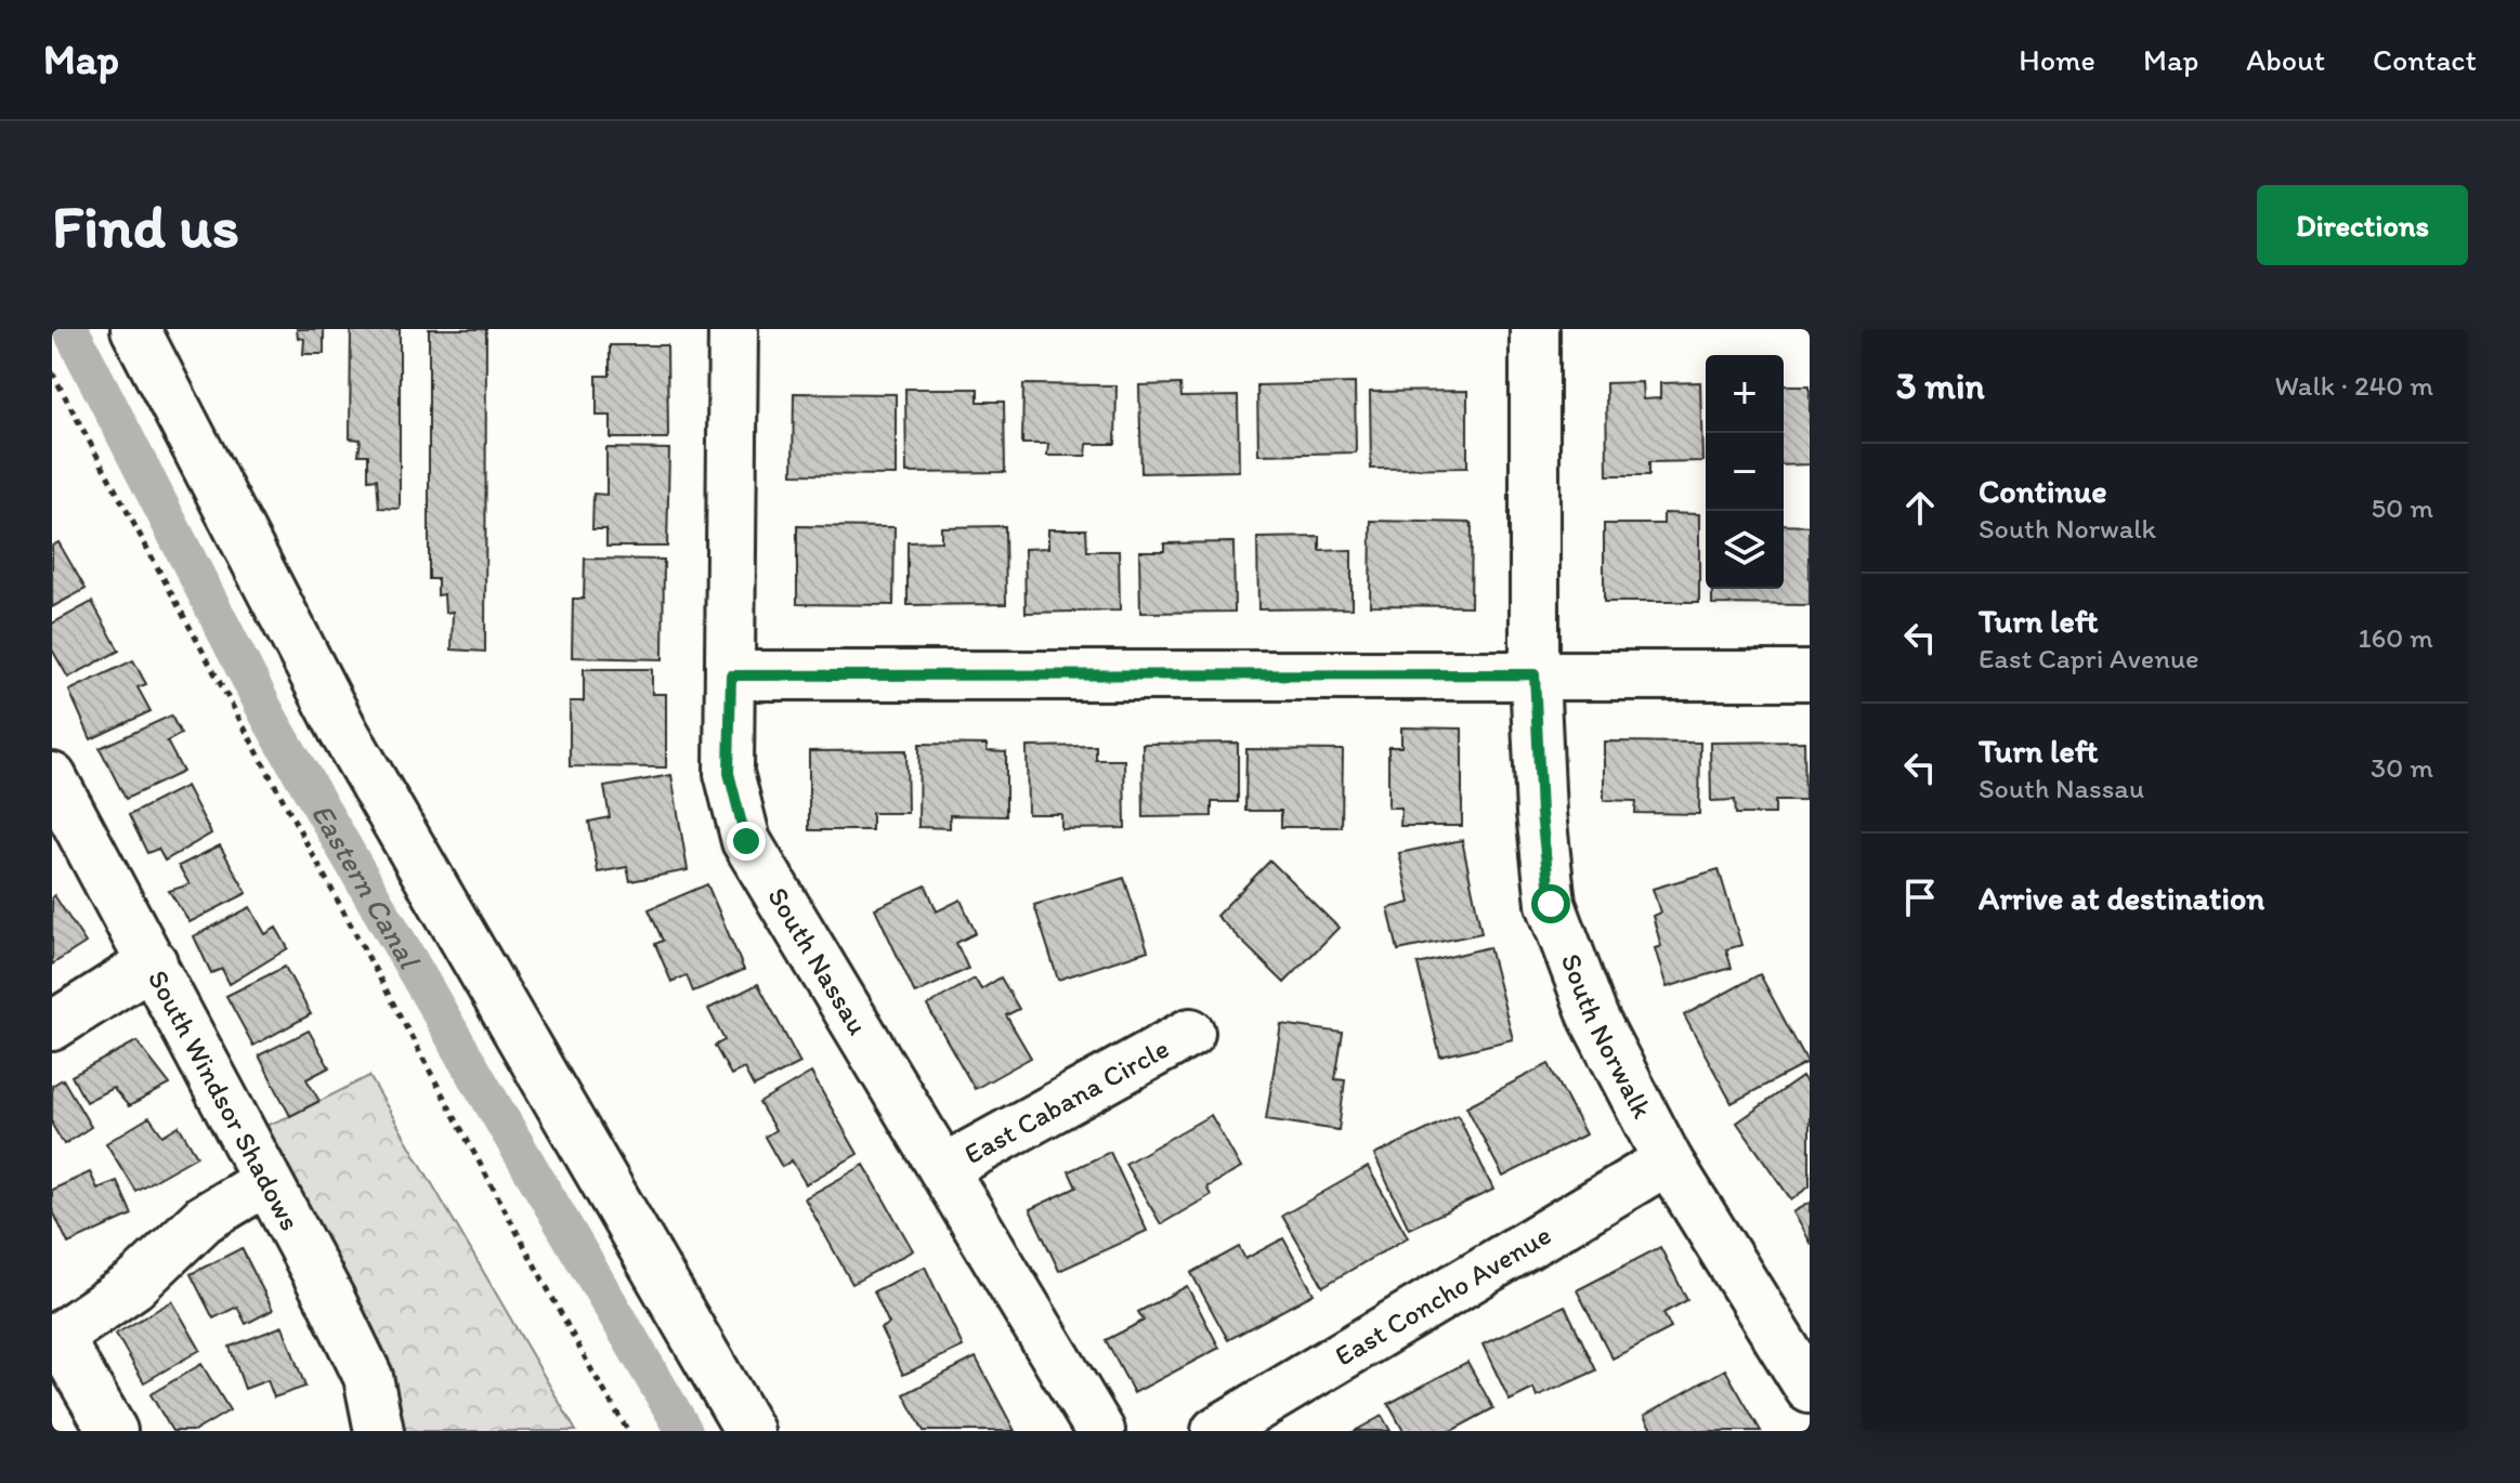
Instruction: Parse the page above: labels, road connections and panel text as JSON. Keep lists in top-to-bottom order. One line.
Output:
{"streets":{"street":["South Nassau","South Norwalk","South Windsor Shadows","East Cabana Circle","East Concho Avenue"]},"crossings":[["South Nassau","East Cabana Circle"],["South Norwalk","East Concho Avenue"]],"water":["Eastern Canal"],"page":{"header":"Map","nav":["Home","Map","About","Contact"],"buttons":"Directions","title":"Find us","heading":["3 min","Walk · 240 m"],"map_buttons":["+","−"],"list":[["Continue","South Norwalk","50 m"],["Turn left","East Capri Avenue","160 m"],["Turn left","South Nassau","30 m"],"Arrive at destination"]}}
